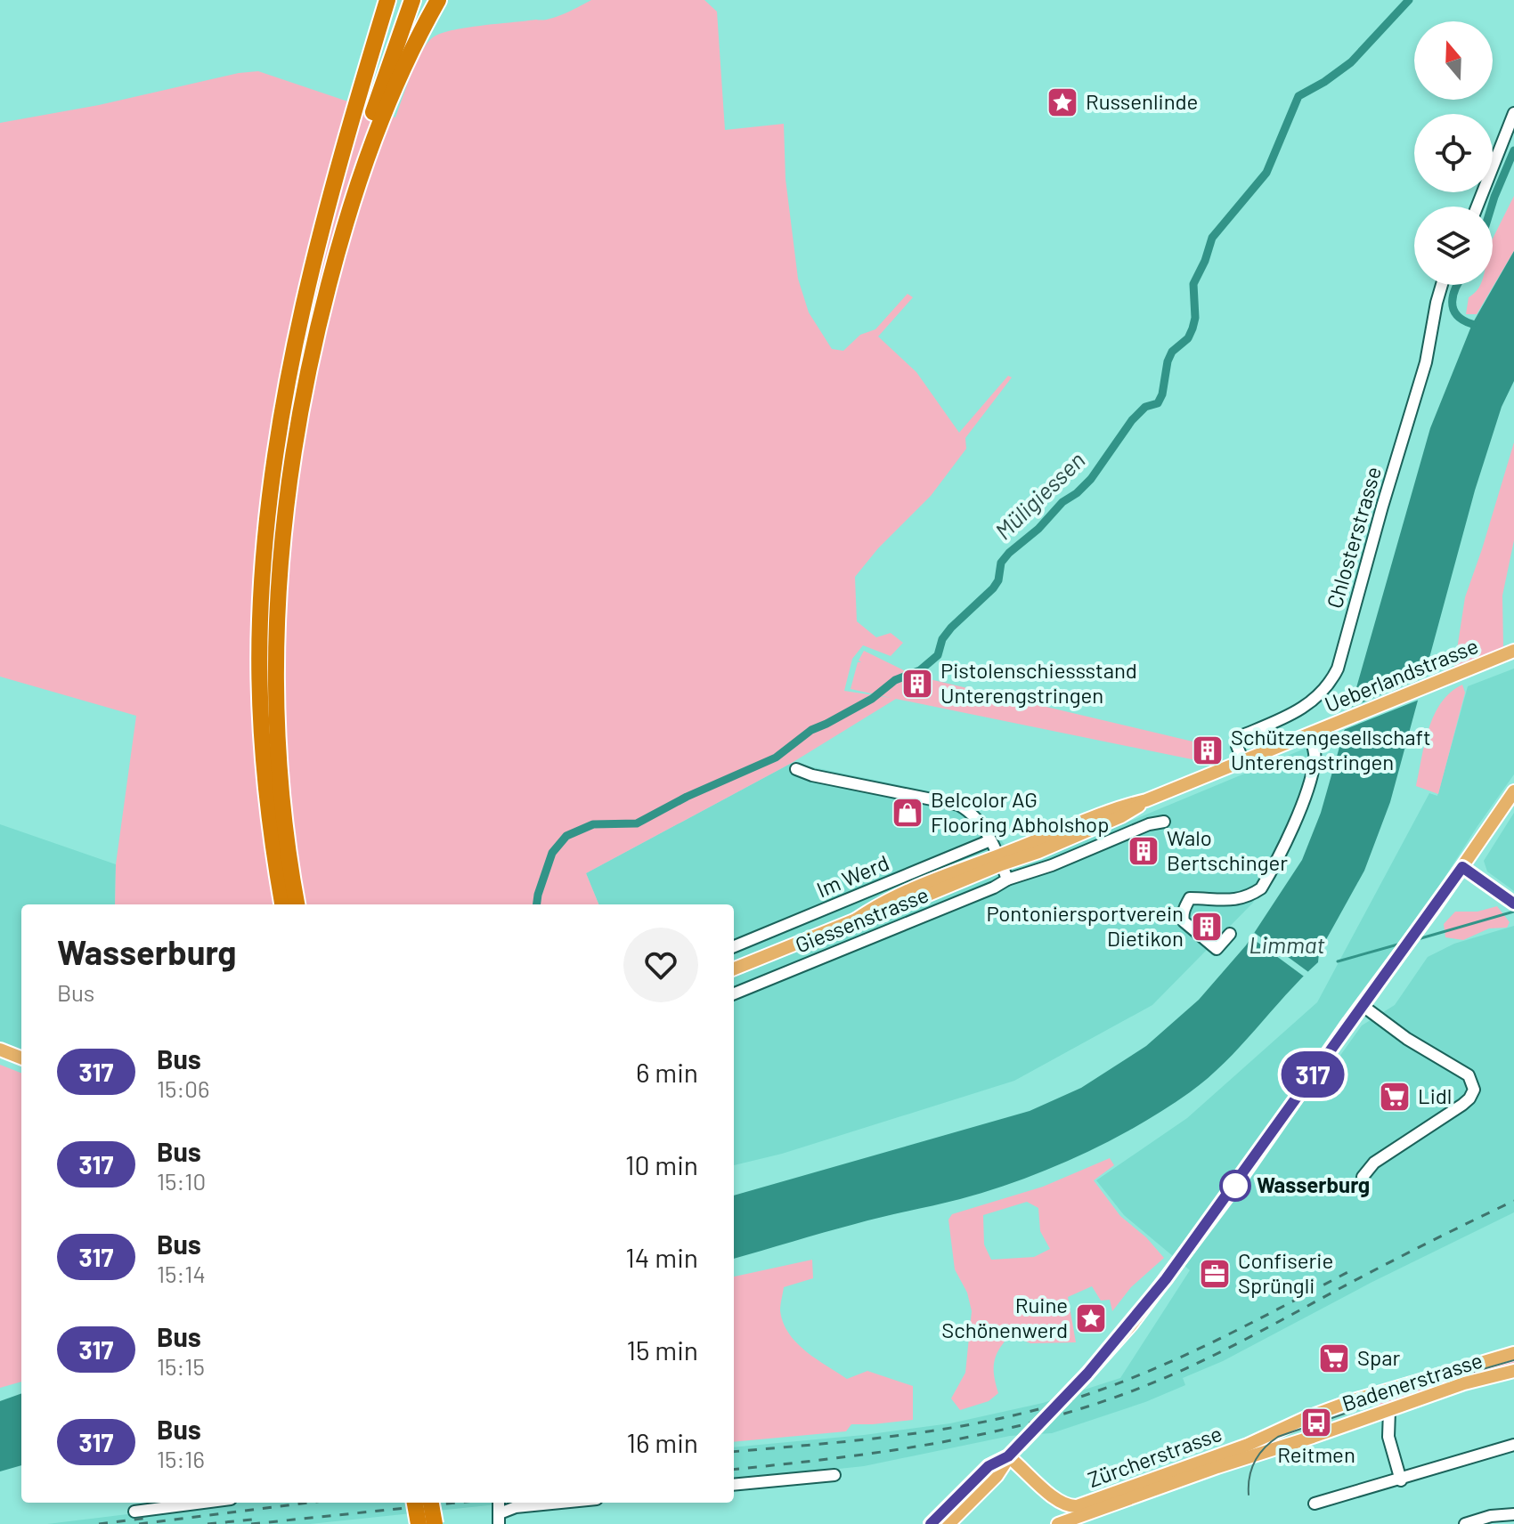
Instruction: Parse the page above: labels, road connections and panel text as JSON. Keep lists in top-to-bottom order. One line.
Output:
{"streets":{"main road":["Ueberlandstrasse","Badenerstrasse","Zürcherstrasse"],"street":["Chlosterstrasse","Im Werd","Giessenstrasse"]},"crossings":[["Chlosterstrasse","Ueberlandstrasse"],["Badenerstrasse","Zürcherstrasse"]],"water":["Müligiessen","Limmat"],"places":{"place":["Russenlinde","Ruine Schönenwerd"],"building":["Pistolenschiessstand Unterengstringen","Schützengesellschaft Unterengstringen","Walo Bertschinger","Pontoniersportverein Dietikon"],"shop":["Belcolor AG Flooring Abholshop"],"supermarket":["Lidl","Spar"],"other":["Wasserburg"],"office":["Confiserie Sprüngli"],"bus stop":["Reitmen"]},"lines":["bus line 317"],"north":"top","page":{"on_map":"317","heading":["Wasserburg","Bus"],"list":[{"mark":"317","name":"Bus","note":"15:06","value":"6 min"},{"mark":"317","name":"Bus","note":"15:10","value":"10 min"},{"mark":"317","name":"Bus","note":"15:14","value":"14 min"},{"mark":"317","name":"Bus","note":"15:15","value":"15 min"},{"mark":"317","name":"Bus","note":"15:16","value":"16 min"}]}}
